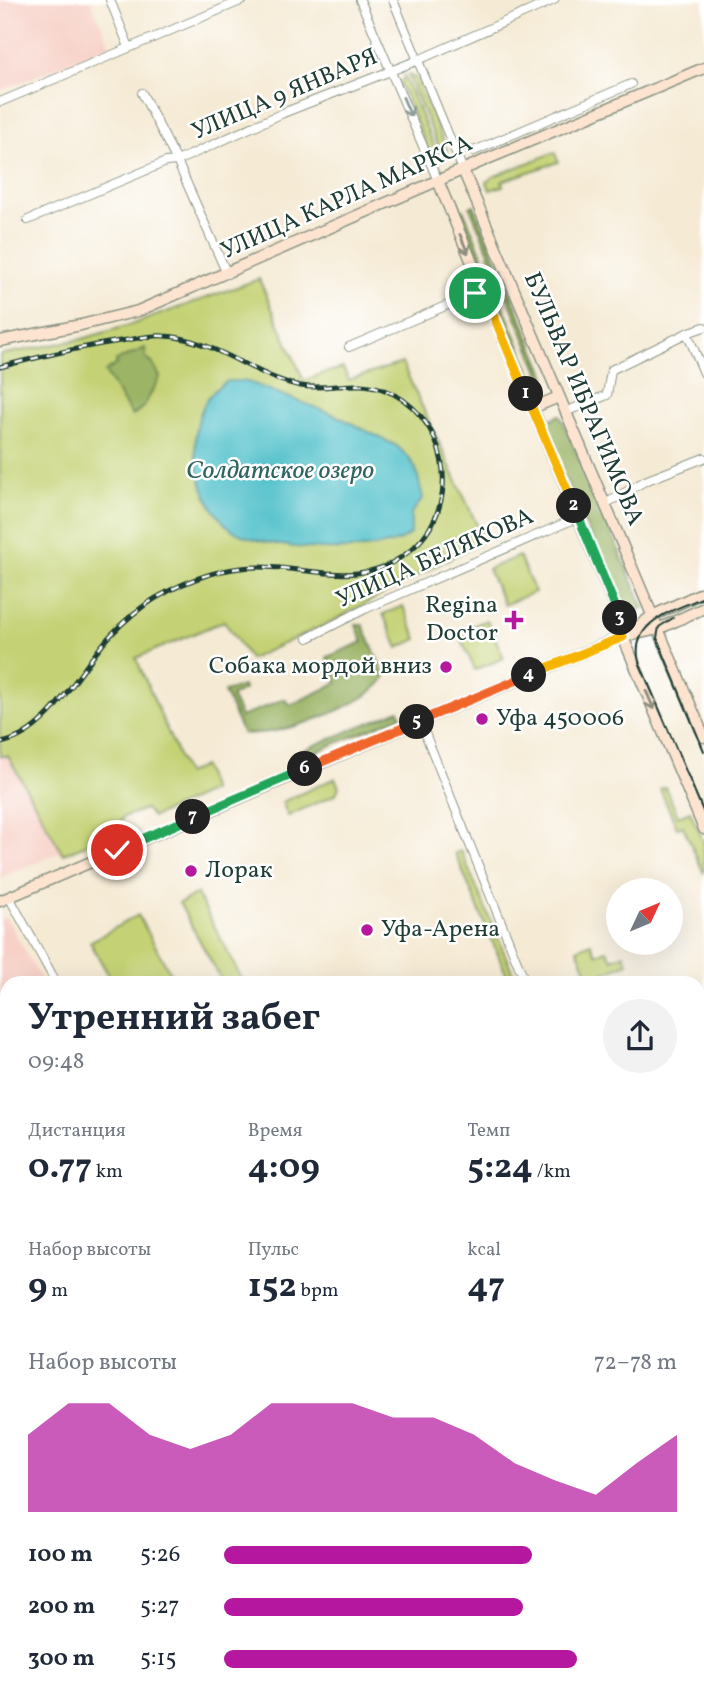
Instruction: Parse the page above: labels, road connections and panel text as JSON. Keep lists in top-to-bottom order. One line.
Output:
{"streets":{"street":["УЛИЦА 9 ЯНВАРЯ","УЛИЦА КАРЛА МАРКСА","БУЛЬВАР ИБРАГИМОВА","УЛИЦА БЕЛЯКОВА"]},"crossings":[["УЛИЦА 9 ЯНВАРЯ","БУЛЬВАР ИБРАГИМОВА"],["УЛИЦА КАРЛА МАРКСА","БУЛЬВАР ИБРАГИМОВА"],["БУЛЬВАР ИБРАГИМОВА","УЛИЦА БЕЛЯКОВА"]],"water":["Солдатское озеро"],"places":{"health":["Regina Doctor"],"other":["Собака мордой вниз","Уфа 450006","Лорак","Уфа-Арена"]},"north":"top right","page":{"pins":["1","2","3","4","5","6","7"],"heading":["Утренний забег","09:48"],"stats":[["Дистанция","0.77 km"],["Время","4:09"],["Темп","5:24 /km"],["Набор высоты","9 m"],["Пульс","152 bpm"],["kcal","47"]],"chart":["Набор высоты","72–78 m"],"list":[{"name":"100 m","note":"5:26"},{"name":"200 m","note":"5:27"},{"name":"300 m","note":"5:15"}]}}
